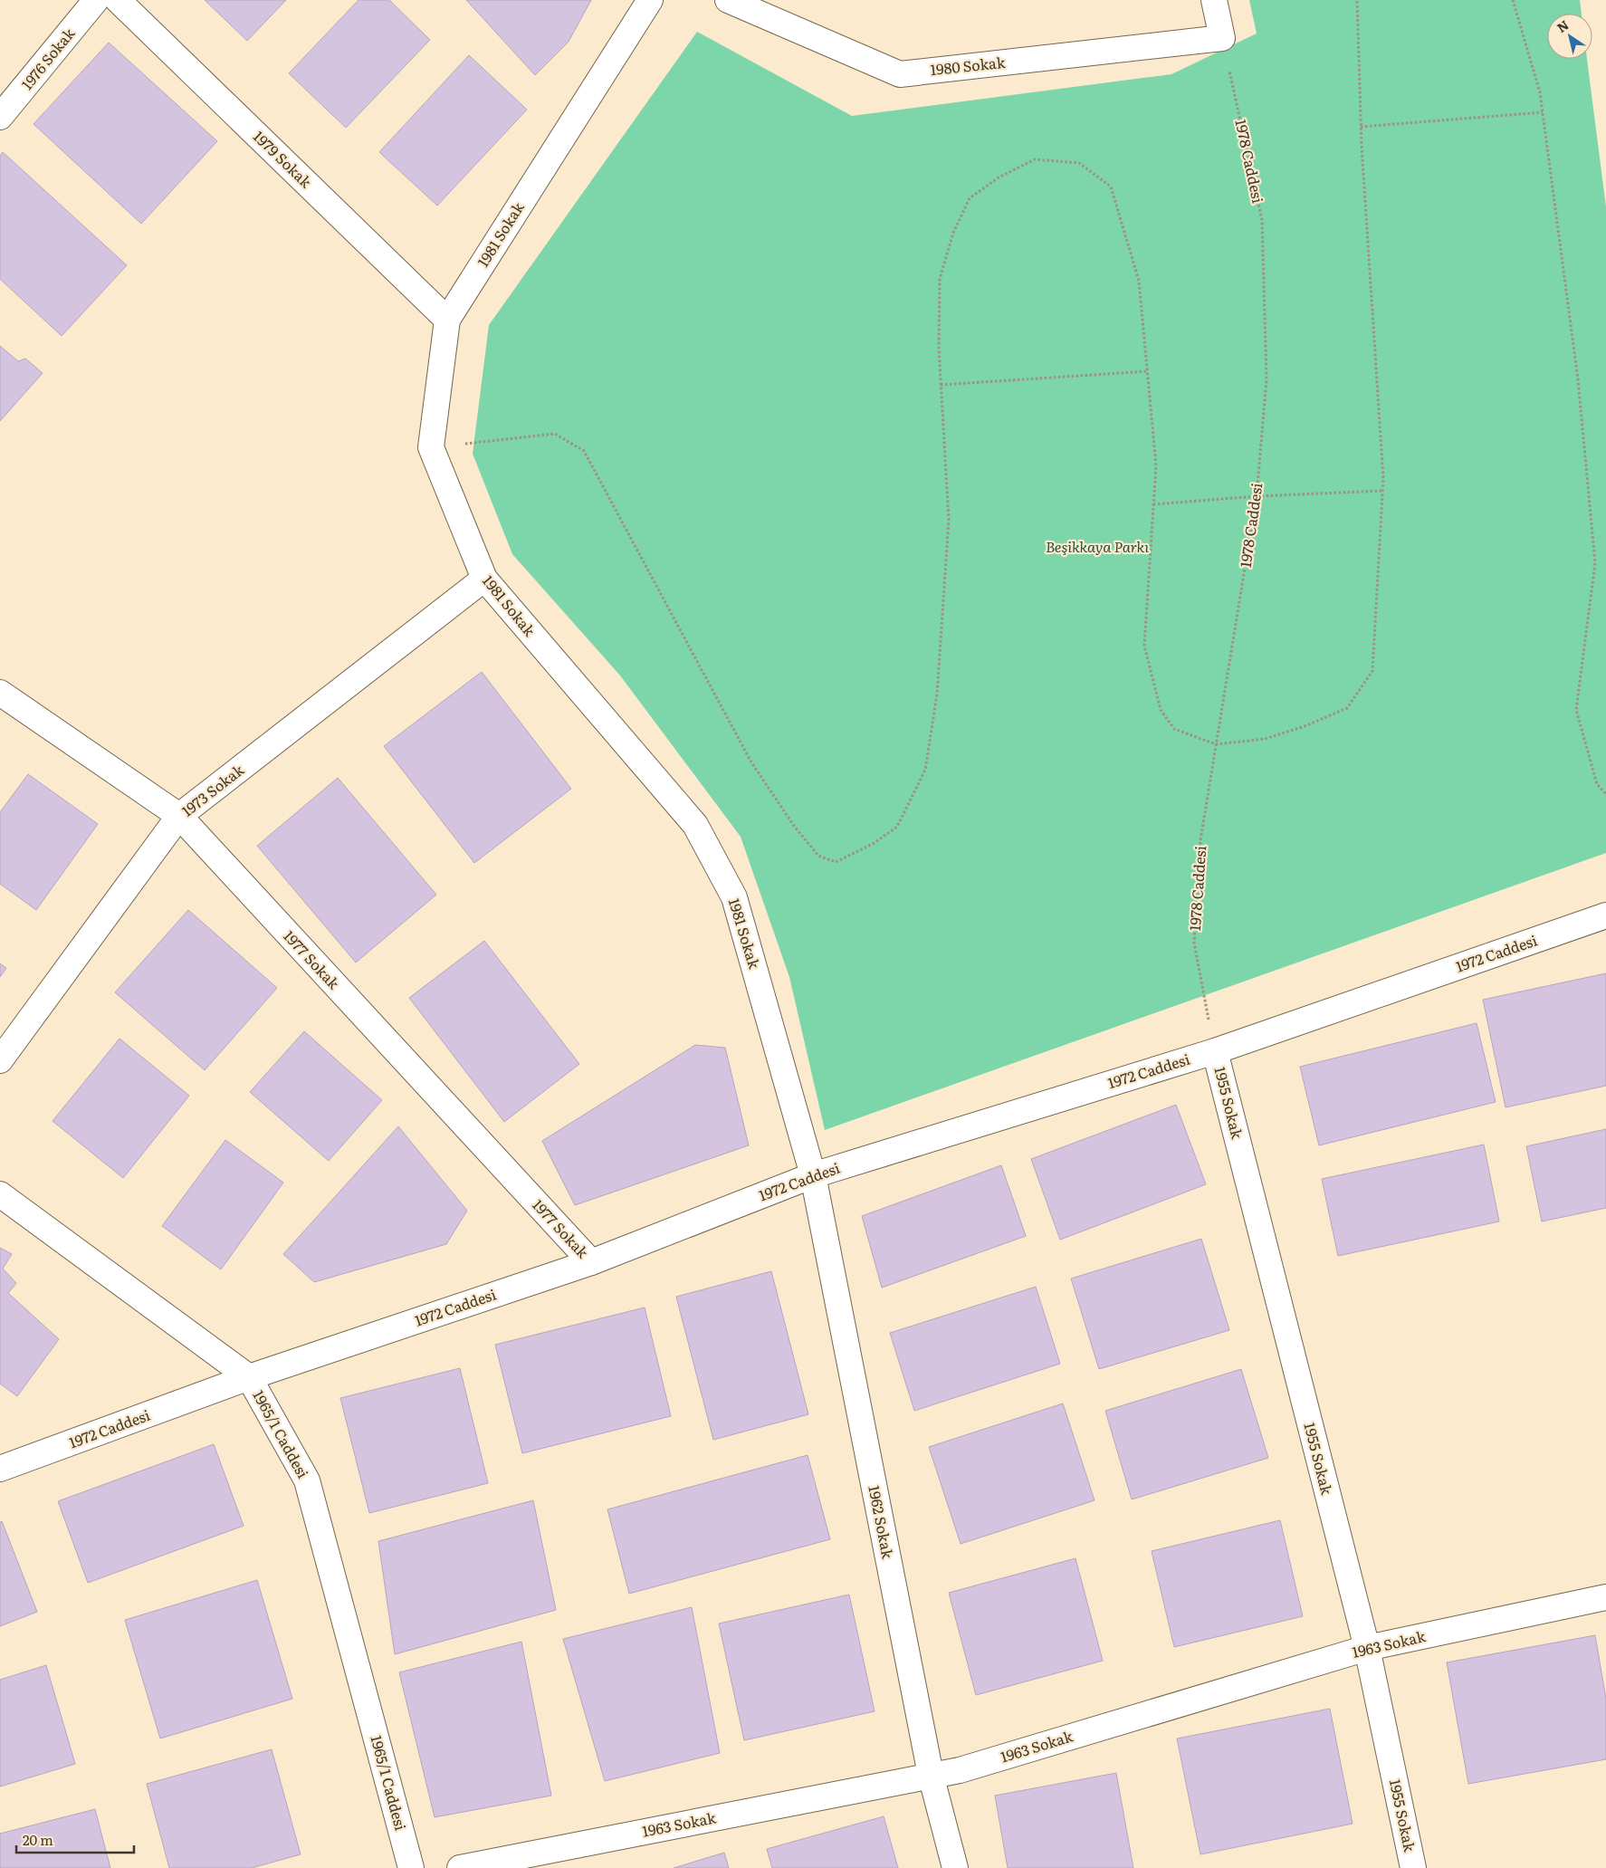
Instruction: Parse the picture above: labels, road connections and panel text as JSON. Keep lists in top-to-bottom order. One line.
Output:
{"streets":{"street":["1976 Sokak","1980 Sokak","1979 Sokak","1981 Sokak","1973 Sokak","1972 Caddesi","1977 Sokak","1955 Sokak","1965/1 Caddesi","1962 Sokak","1963 Sokak"],"path":["1978 Caddesi"]},"crossings":[["1980 Sokak","1978 Caddesi"],["1979 Sokak","1981 Sokak"],["1978 Caddesi","1972 Caddesi"],["1978 Caddesi","1955 Sokak"],["1981 Sokak","1973 Sokak"],["1981 Sokak","1972 Caddesi"],["1981 Sokak","1962 Sokak"],["1973 Sokak","1977 Sokak"],["1972 Caddesi","1977 Sokak"],["1972 Caddesi","1955 Sokak"],["1972 Caddesi","1965/1 Caddesi"],["1972 Caddesi","1962 Sokak"],["1955 Sokak","1963 Sokak"],["1962 Sokak","1963 Sokak"]],"parks":["Beşikkaya Parkı"],"scale_bar":"20 m","north":"top left"}
